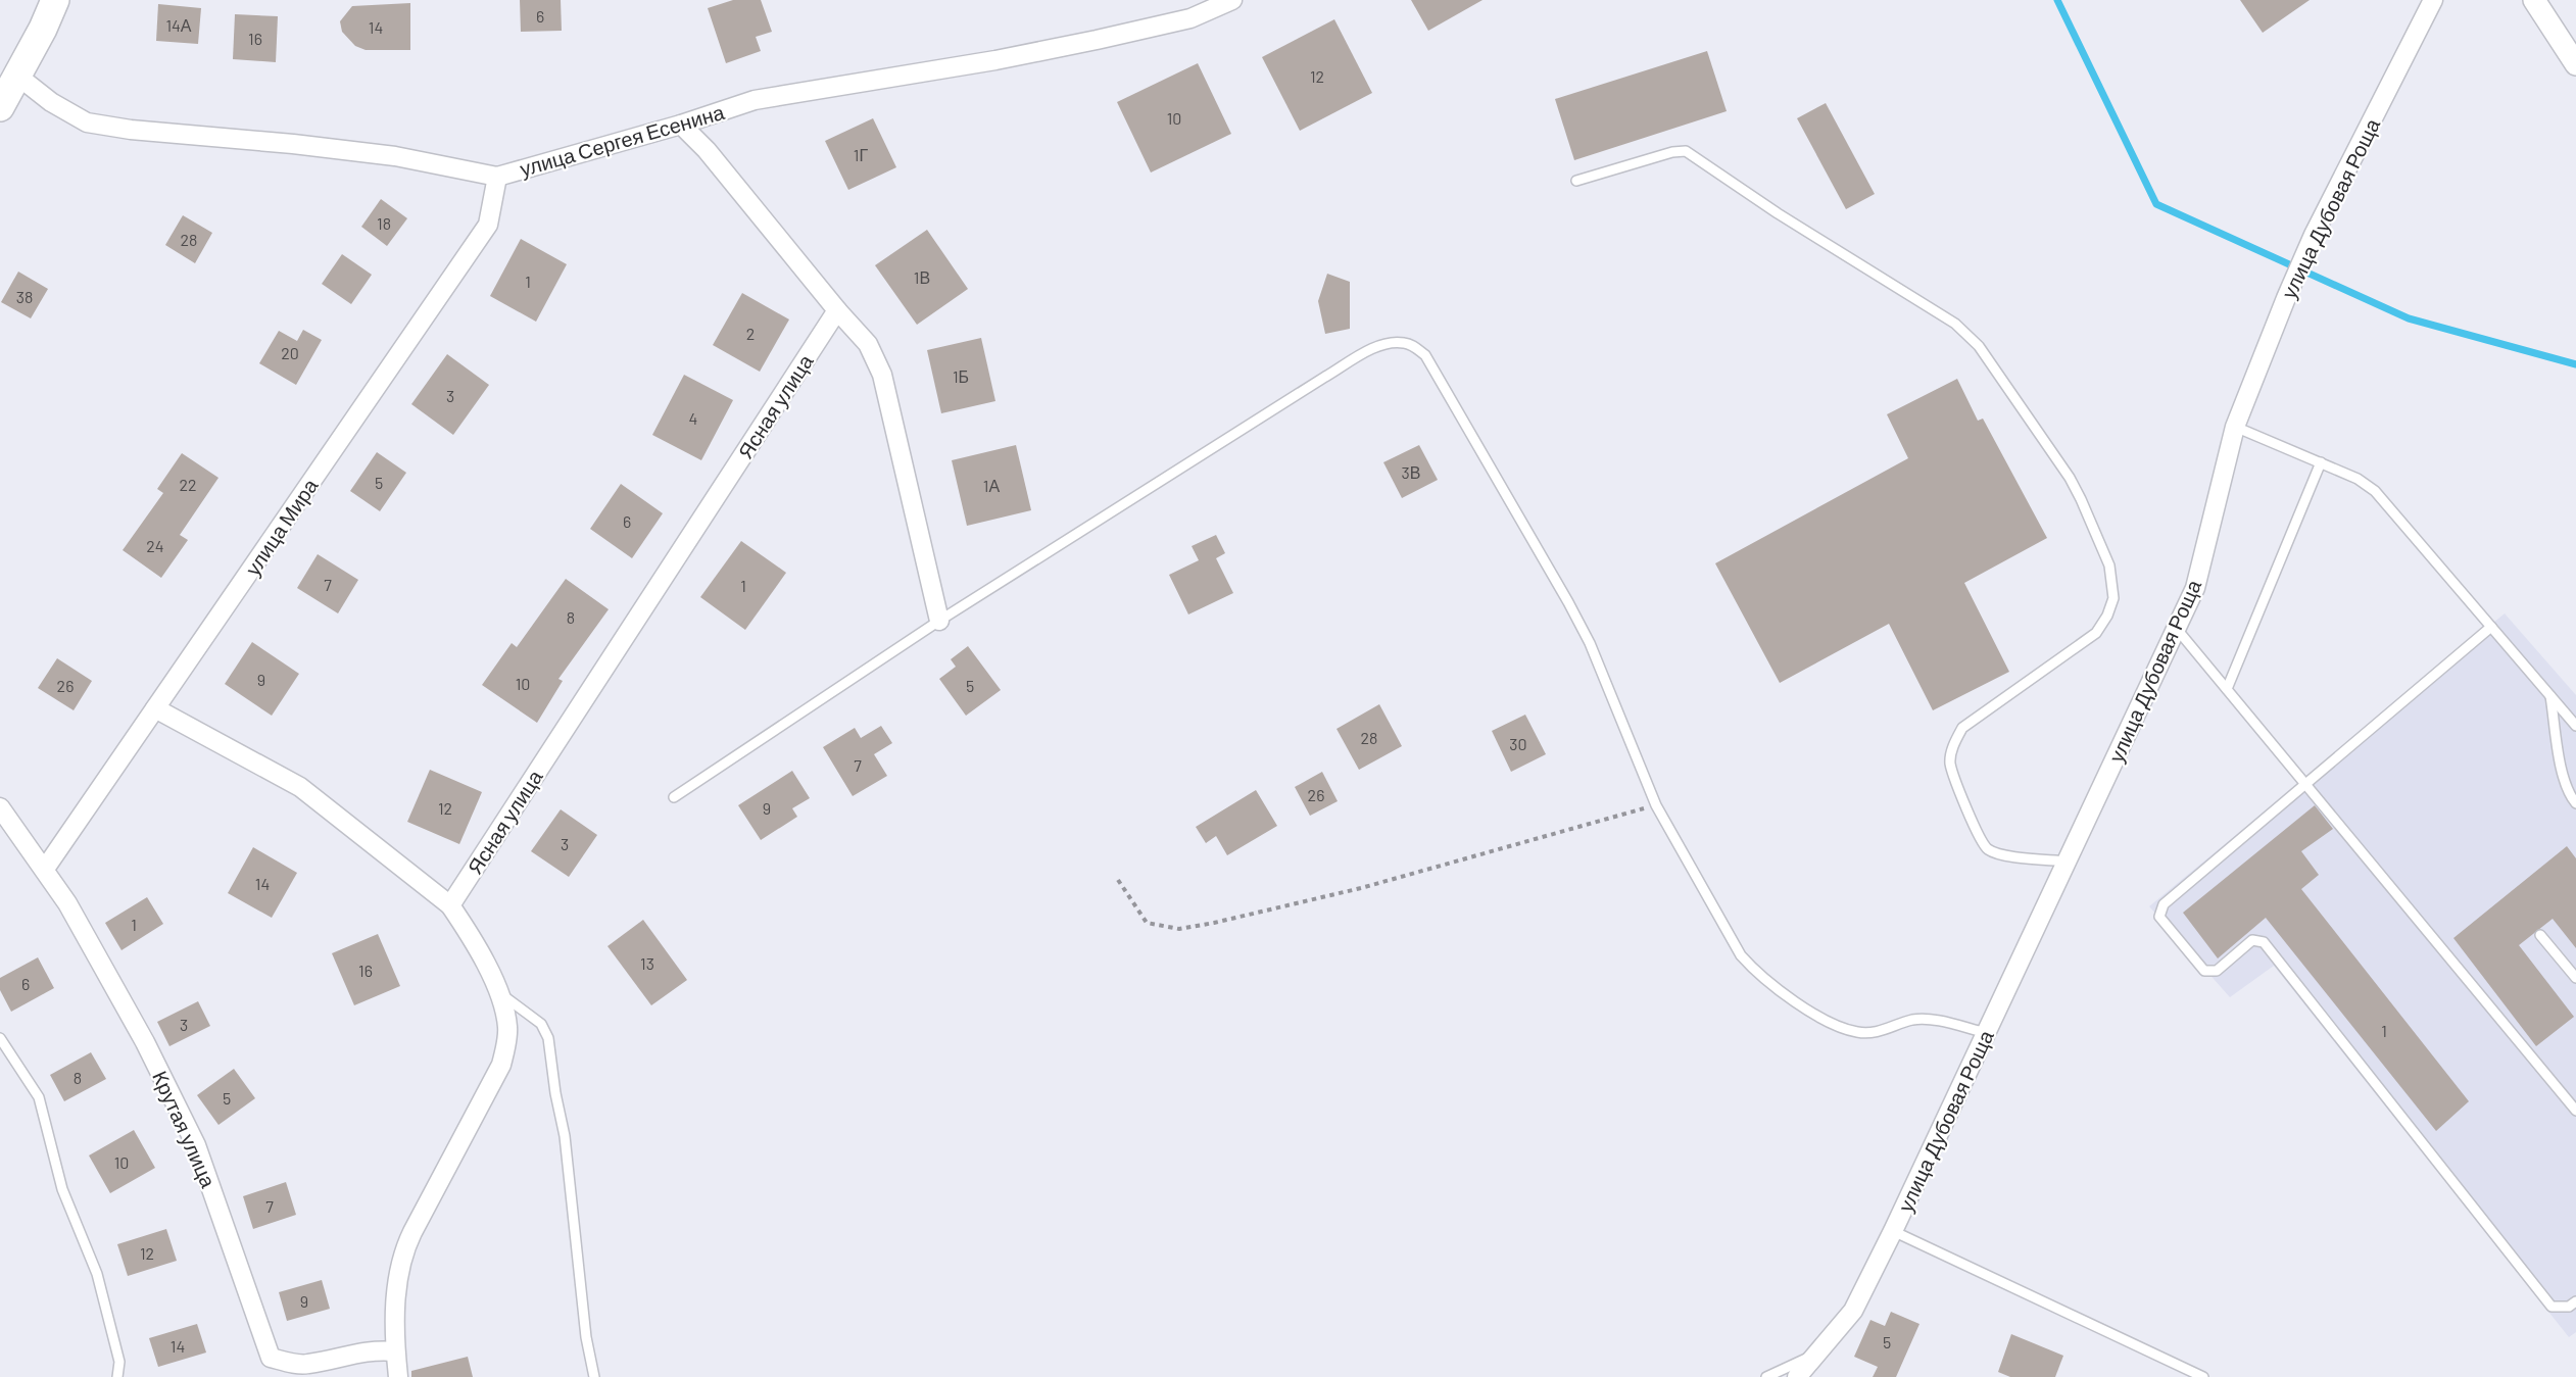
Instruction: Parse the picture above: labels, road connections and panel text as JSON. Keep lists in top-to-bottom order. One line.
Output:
{"streets":{"street":["улица Сергея Есенина","улица Дубовая Роща","Ясная улица","улица Мира","Крутая улица"]},"crossings":[["улица Сергея Есенина","улица Мира"],["улица Мира","Крутая улица"]],"house_numbers":["6","14А","14","16","12","10","1Г","18","28","1В","1","38","2","20","1Б","3","4","3В","5","22","1А","6","24","7","1","8","9","10","26","5","28","30","7","26","12","9","3","14","1","13","16","6","3","1","8","5","10","7","12","9","5","14"]}
